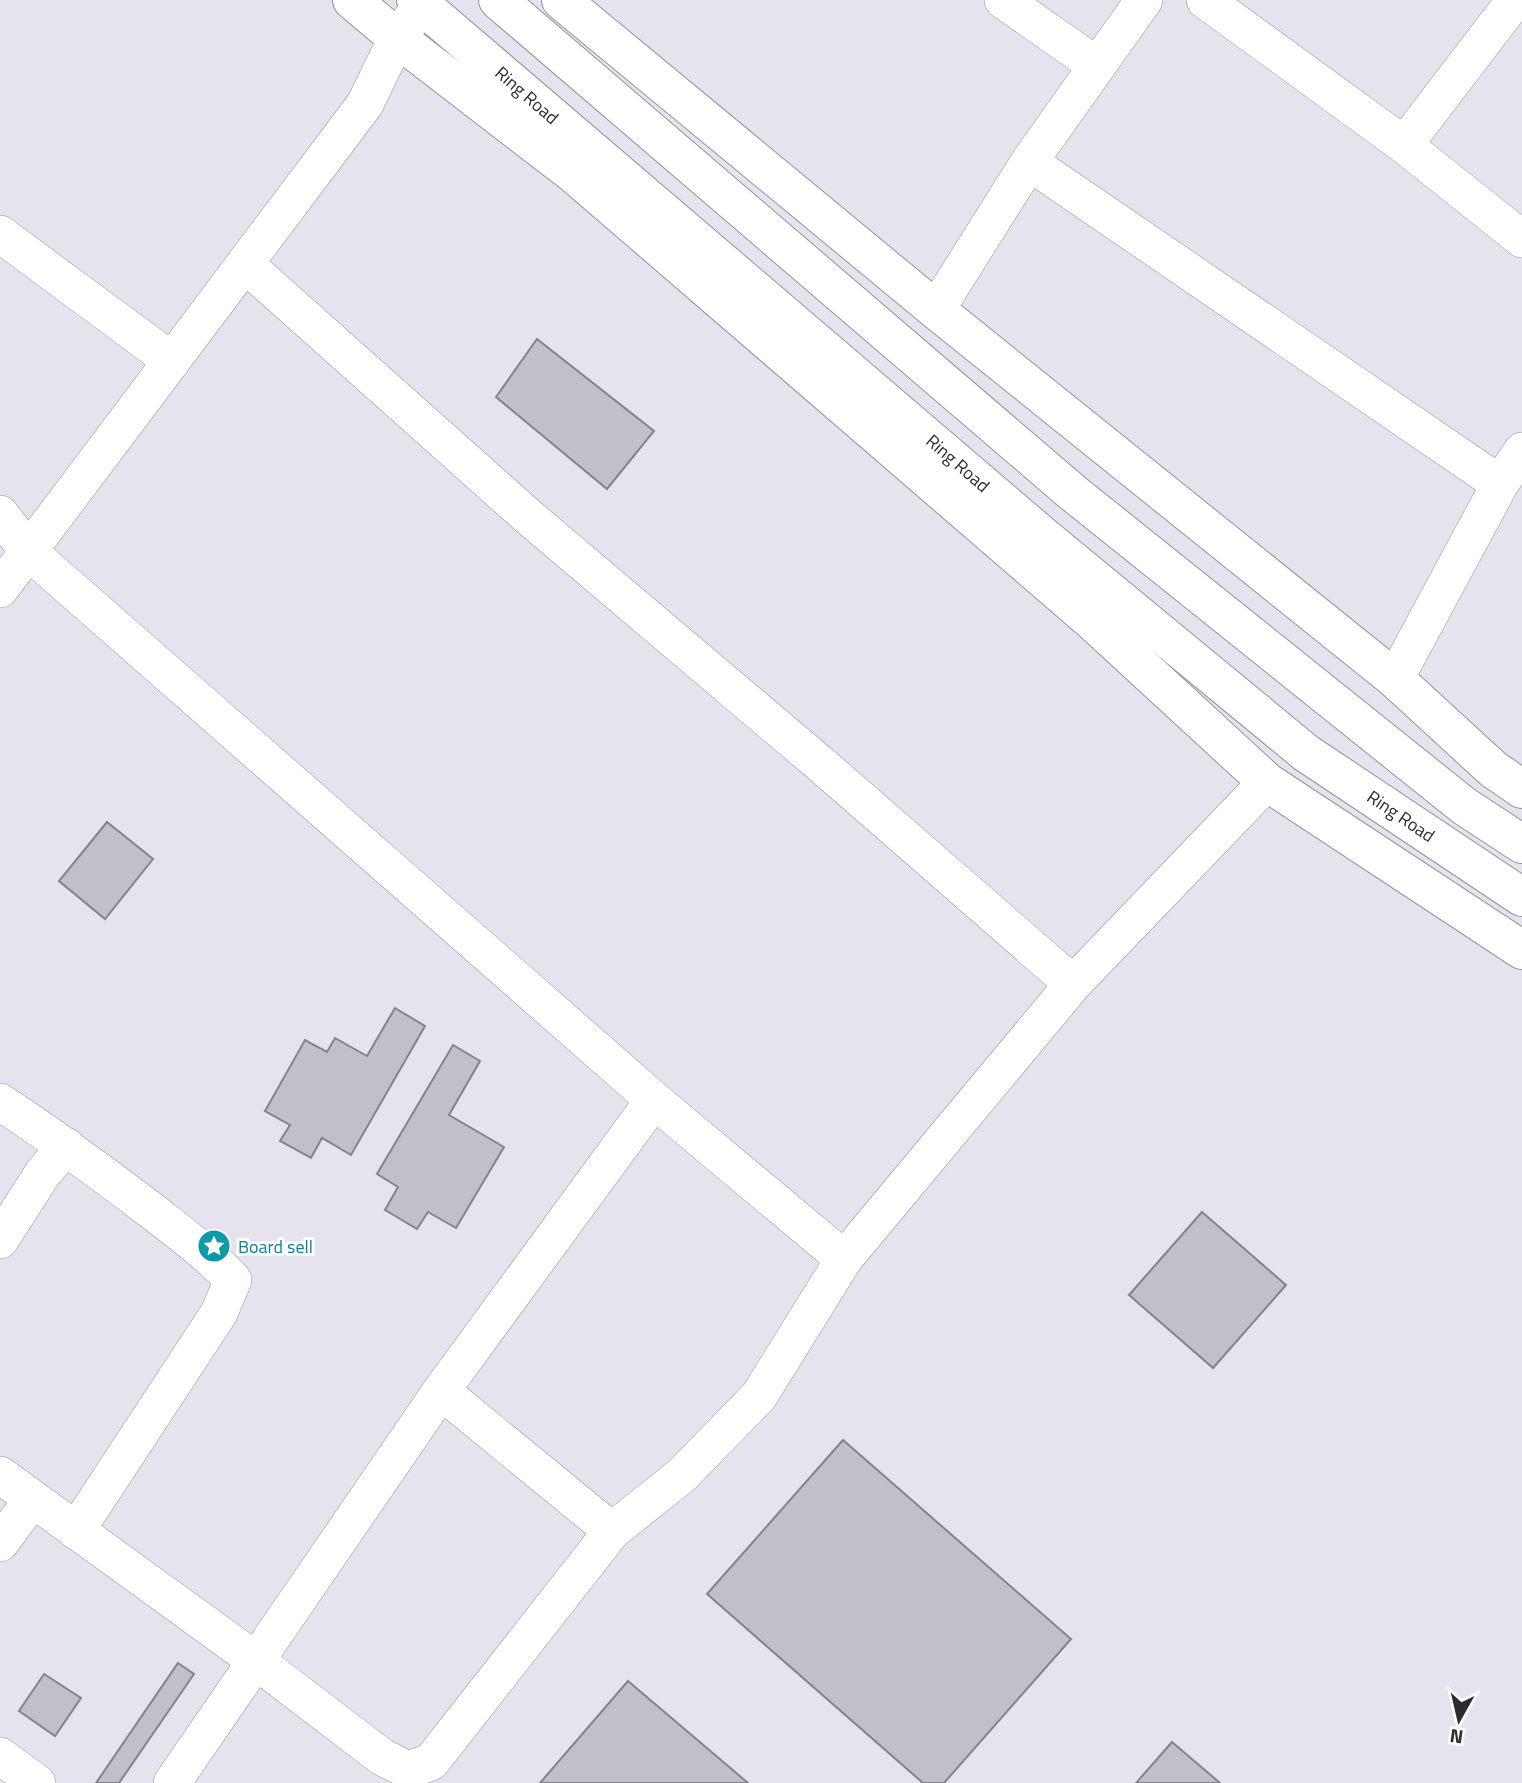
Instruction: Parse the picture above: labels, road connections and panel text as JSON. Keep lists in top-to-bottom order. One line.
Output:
{"streets":{"main road":["Ring Road"]},"places":{"place":["Board sell"]},"north":"bottom"}
